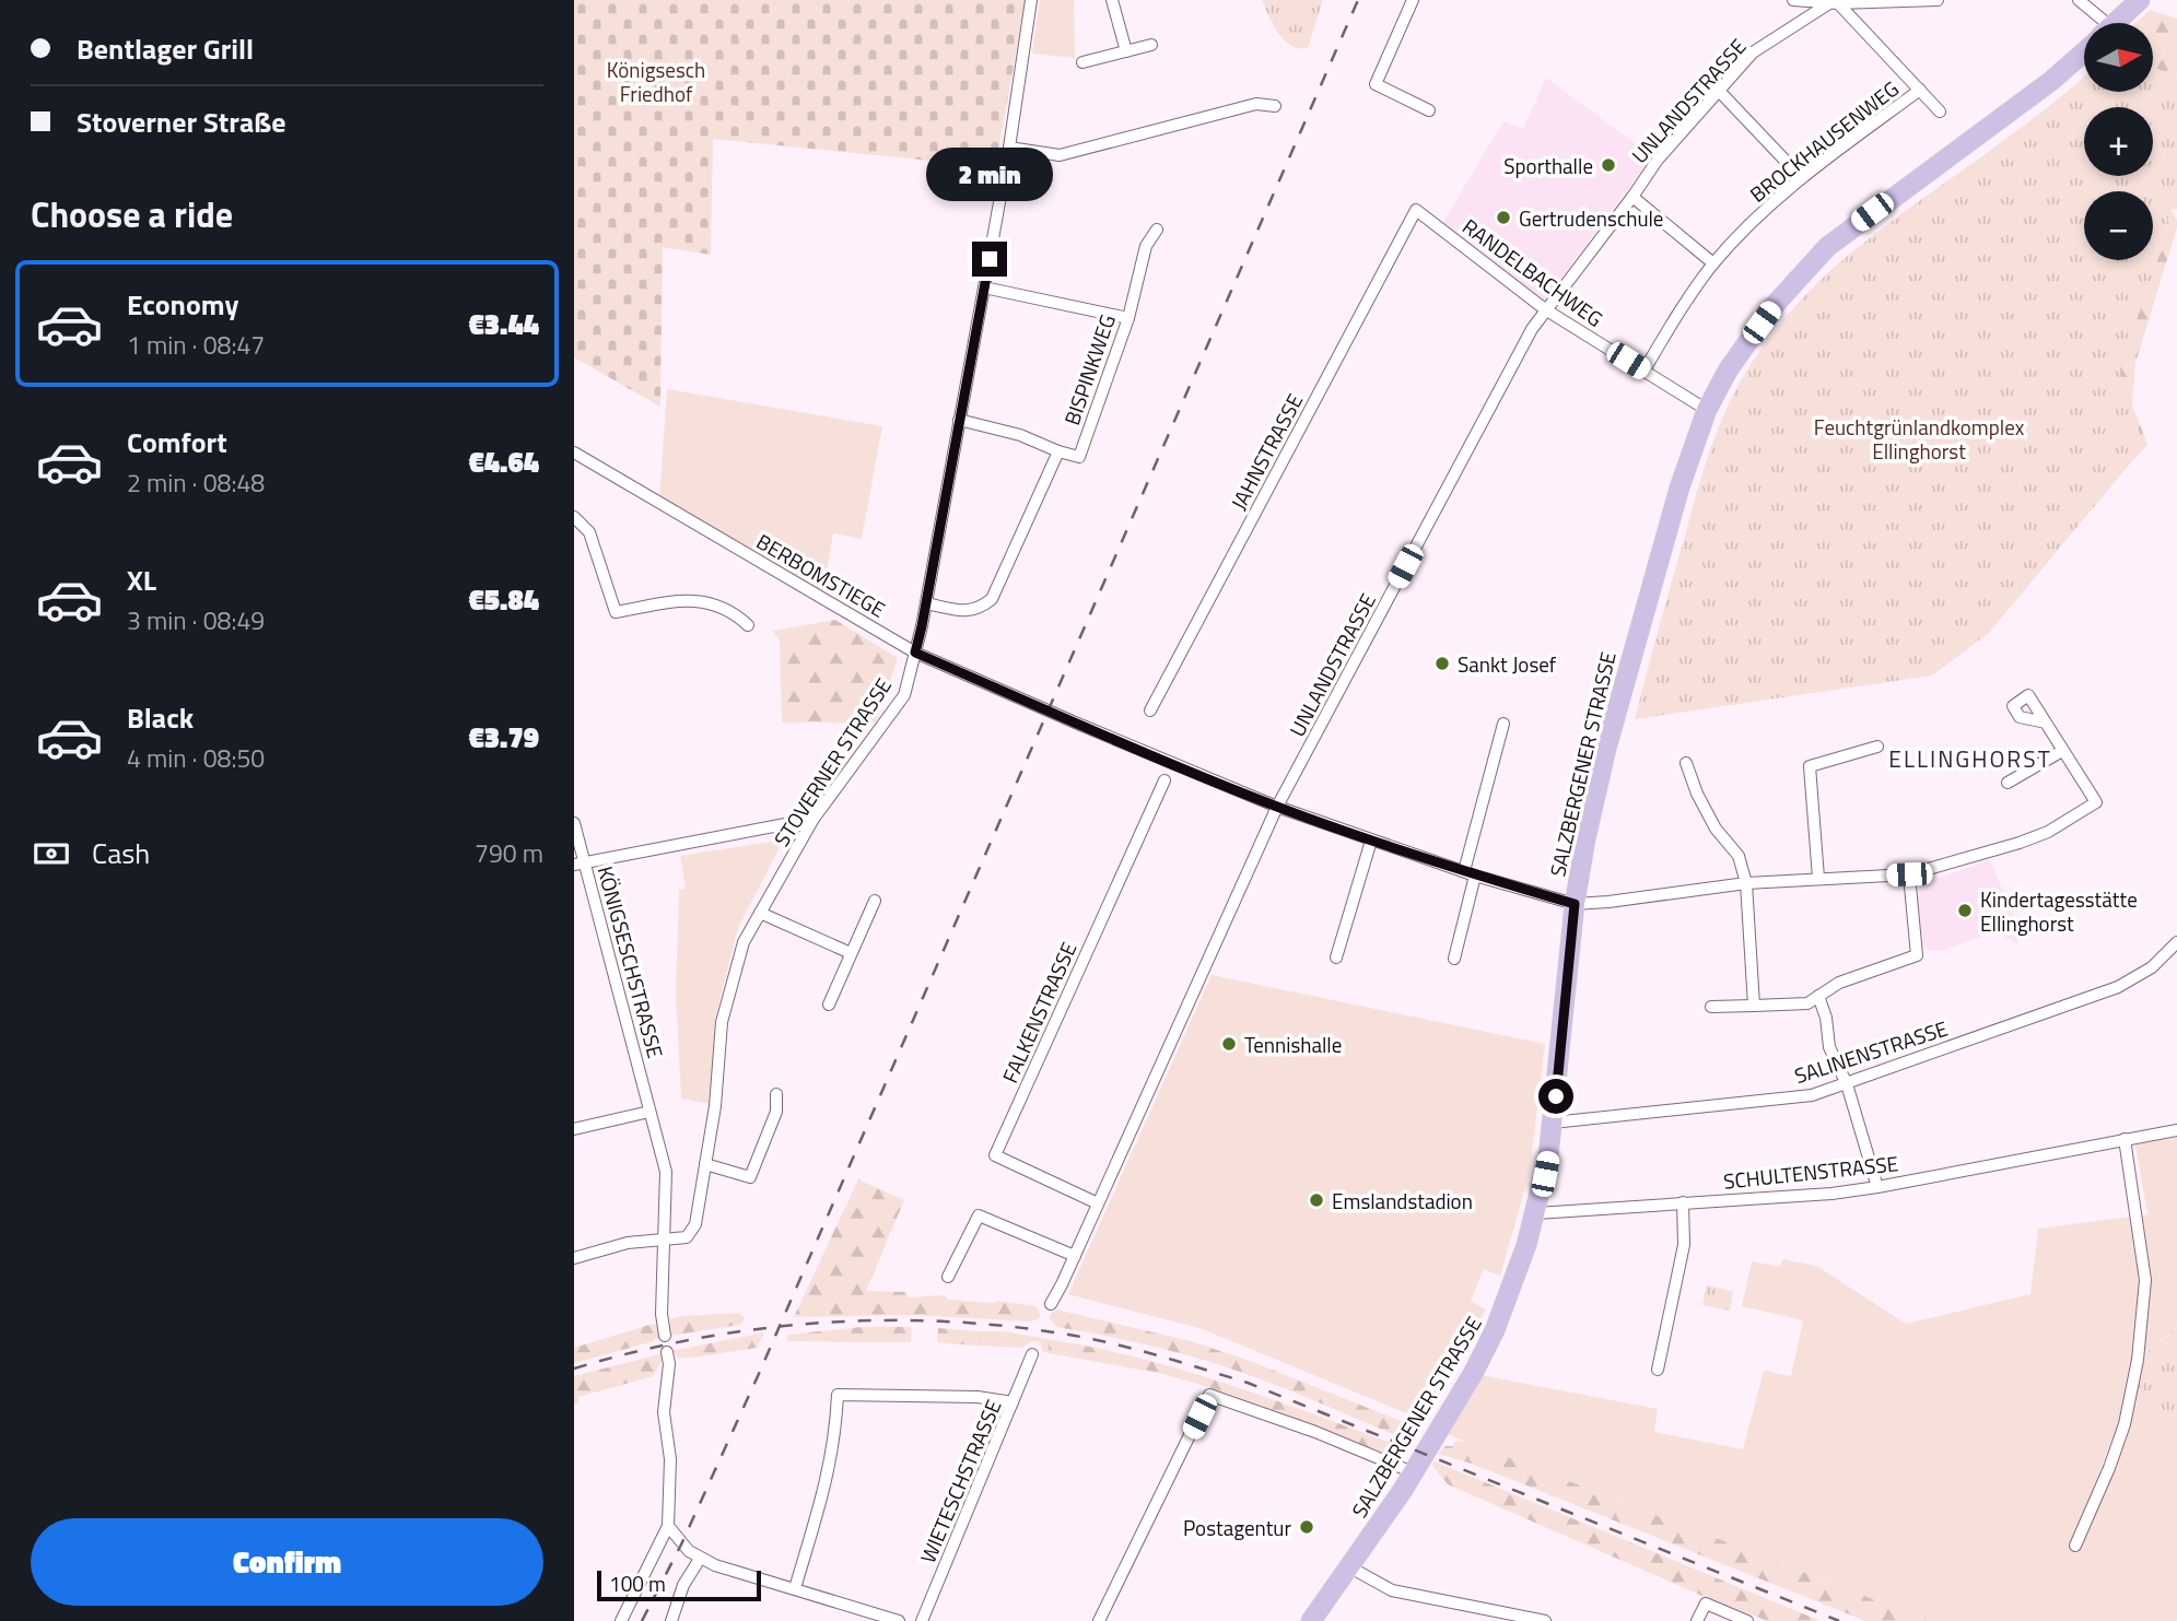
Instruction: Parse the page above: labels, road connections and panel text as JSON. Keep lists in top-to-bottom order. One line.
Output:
{"streets":{"main road":["SALZBERGENER STRASSE"],"street":["UNLANDSTRASSE","BROCKHAUSENWEG","RANDELBACHWEG","BISPINKWEG","JAHNSTRASSE","BERBOMSTIEGE","STOVERNER STRASSE","KÖNIGSESCHSTRASSE","FALKENSTRASSE","SALINENSTRASSE","SCHULTENSTRASSE","WIETESCHSTRASSE"]},"crossings":[["UNLANDSTRASSE","RANDELBACHWEG"],["UNLANDSTRASSE","BERBOMSTIEGE"],["UNLANDSTRASSE","FALKENSTRASSE"],["BROCKHAUSENWEG","RANDELBACHWEG"],["RANDELBACHWEG","JAHNSTRASSE"],["RANDELBACHWEG","SALZBERGENER STRASSE"],["BISPINKWEG","STOVERNER STRASSE"],["BERBOMSTIEGE","STOVERNER STRASSE"],["BERBOMSTIEGE","SALZBERGENER STRASSE"],["STOVERNER STRASSE","KÖNIGSESCHSTRASSE"],["SALZBERGENER STRASSE","SALINENSTRASSE"],["SALZBERGENER STRASSE","SCHULTENSTRASSE"]],"districts":["ELLINGHORST"],"parks":["Königsesch Friedhof","Feuchtgrünlandkomplex Ellinghorst"],"places":["Sporthalle","Gertrudenschule","Sankt Josef","Kindertagesstätte Ellinghorst","Tennishalle","Emslandstadion","Postagentur"],"scale_bar":"100 m","north":"right","page":{"banner":["Bentlager Grill","Stoverner Straße"],"map_buttons":["+","−"],"bubble":"2 min","heading":"Choose a ride","list":[{"name":"Economy","note":"1 min · 08:47","value":"€3.44"},{"name":"Comfort","note":"2 min · 08:48","value":"€4.64"},{"name":"XL","note":"3 min · 08:49","value":"€5.84"},{"name":"Black","note":"4 min · 08:50","value":"€3.79"}],"pay":["Cash","790 m"],"buttons":"Confirm","scale":"100 m"}}
